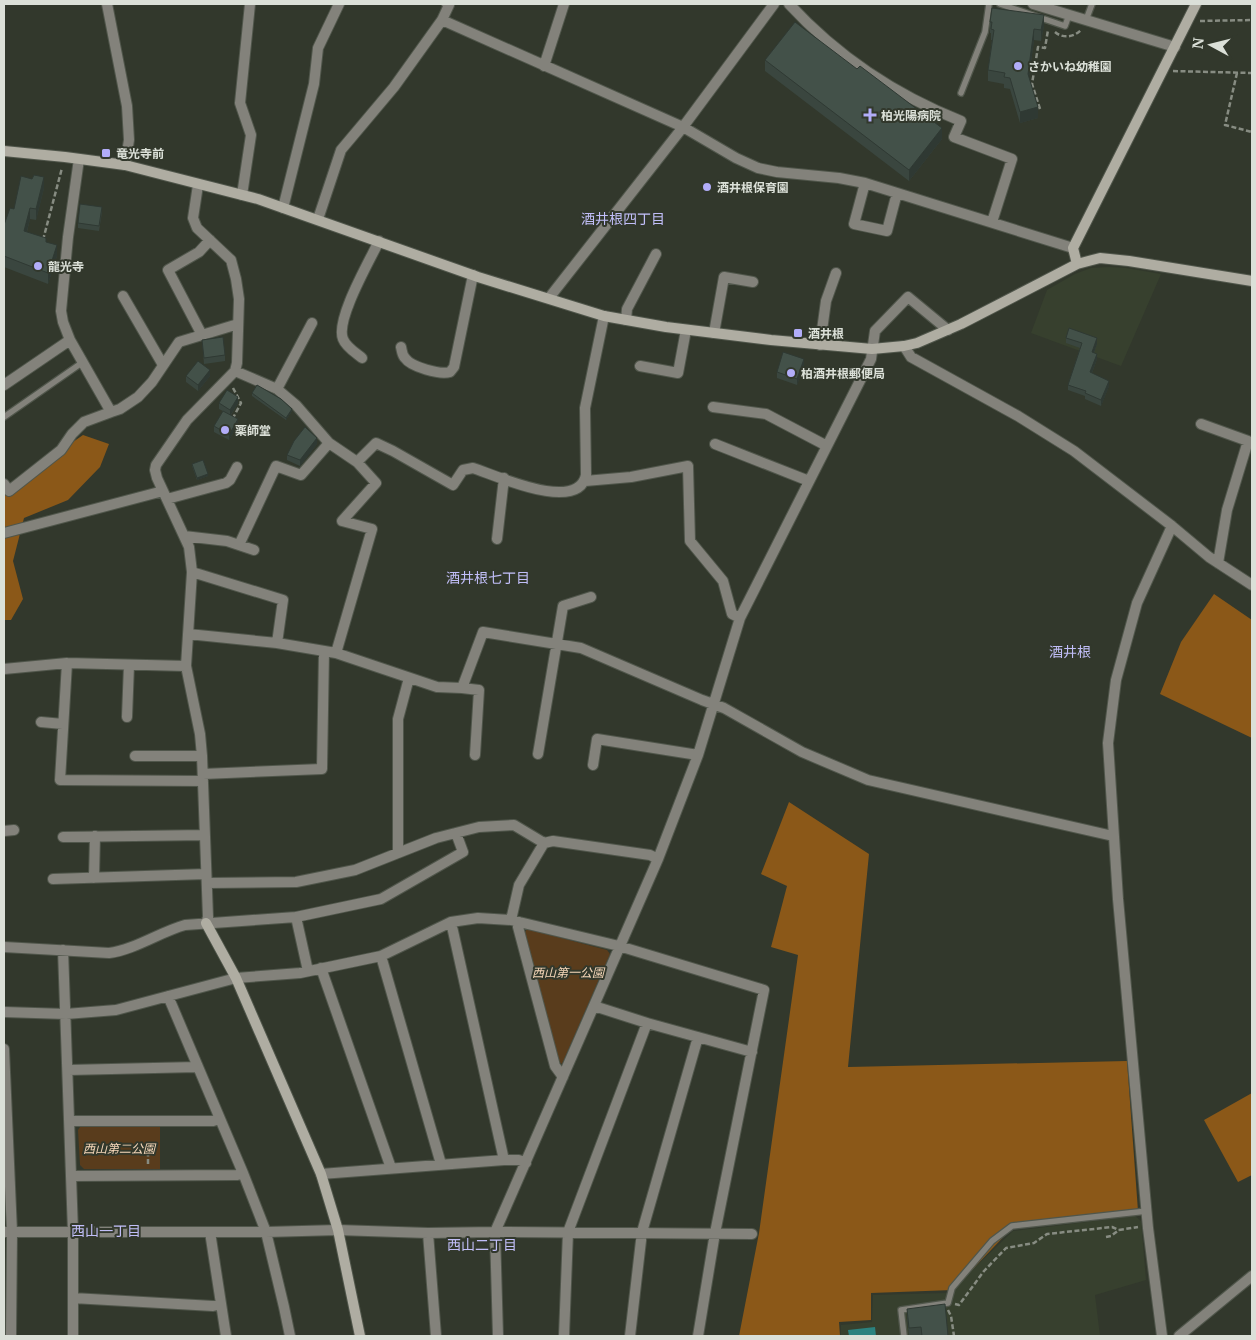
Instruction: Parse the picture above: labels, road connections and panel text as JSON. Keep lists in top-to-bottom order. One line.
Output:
{"districts":["酒井根四丁目","酒井根七丁目","酒井根","西山一丁目","西山二丁目"],"parks":["西山第一公園","西山第二公園"],"places":{"other":["さかいね幼稚園","酒井根保育園","龍光寺","柏酒井根郵便局","薬師堂"],"health":["柏光陽病院"],"transit":["竜光寺前","酒井根"]},"north":"left"}
